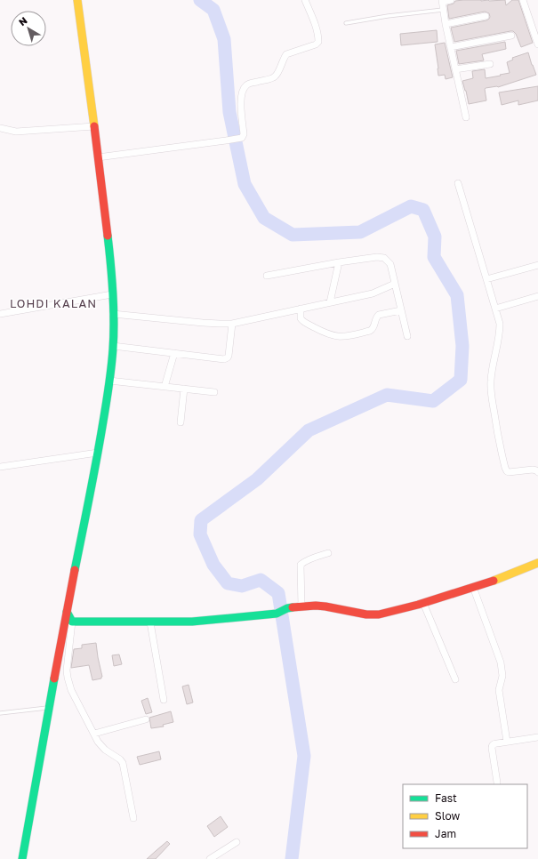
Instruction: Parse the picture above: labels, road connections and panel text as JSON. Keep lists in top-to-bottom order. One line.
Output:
{"districts":["LOHDI KALAN"],"legend":["Fast","Slow","Jam"],"north":"top left"}
